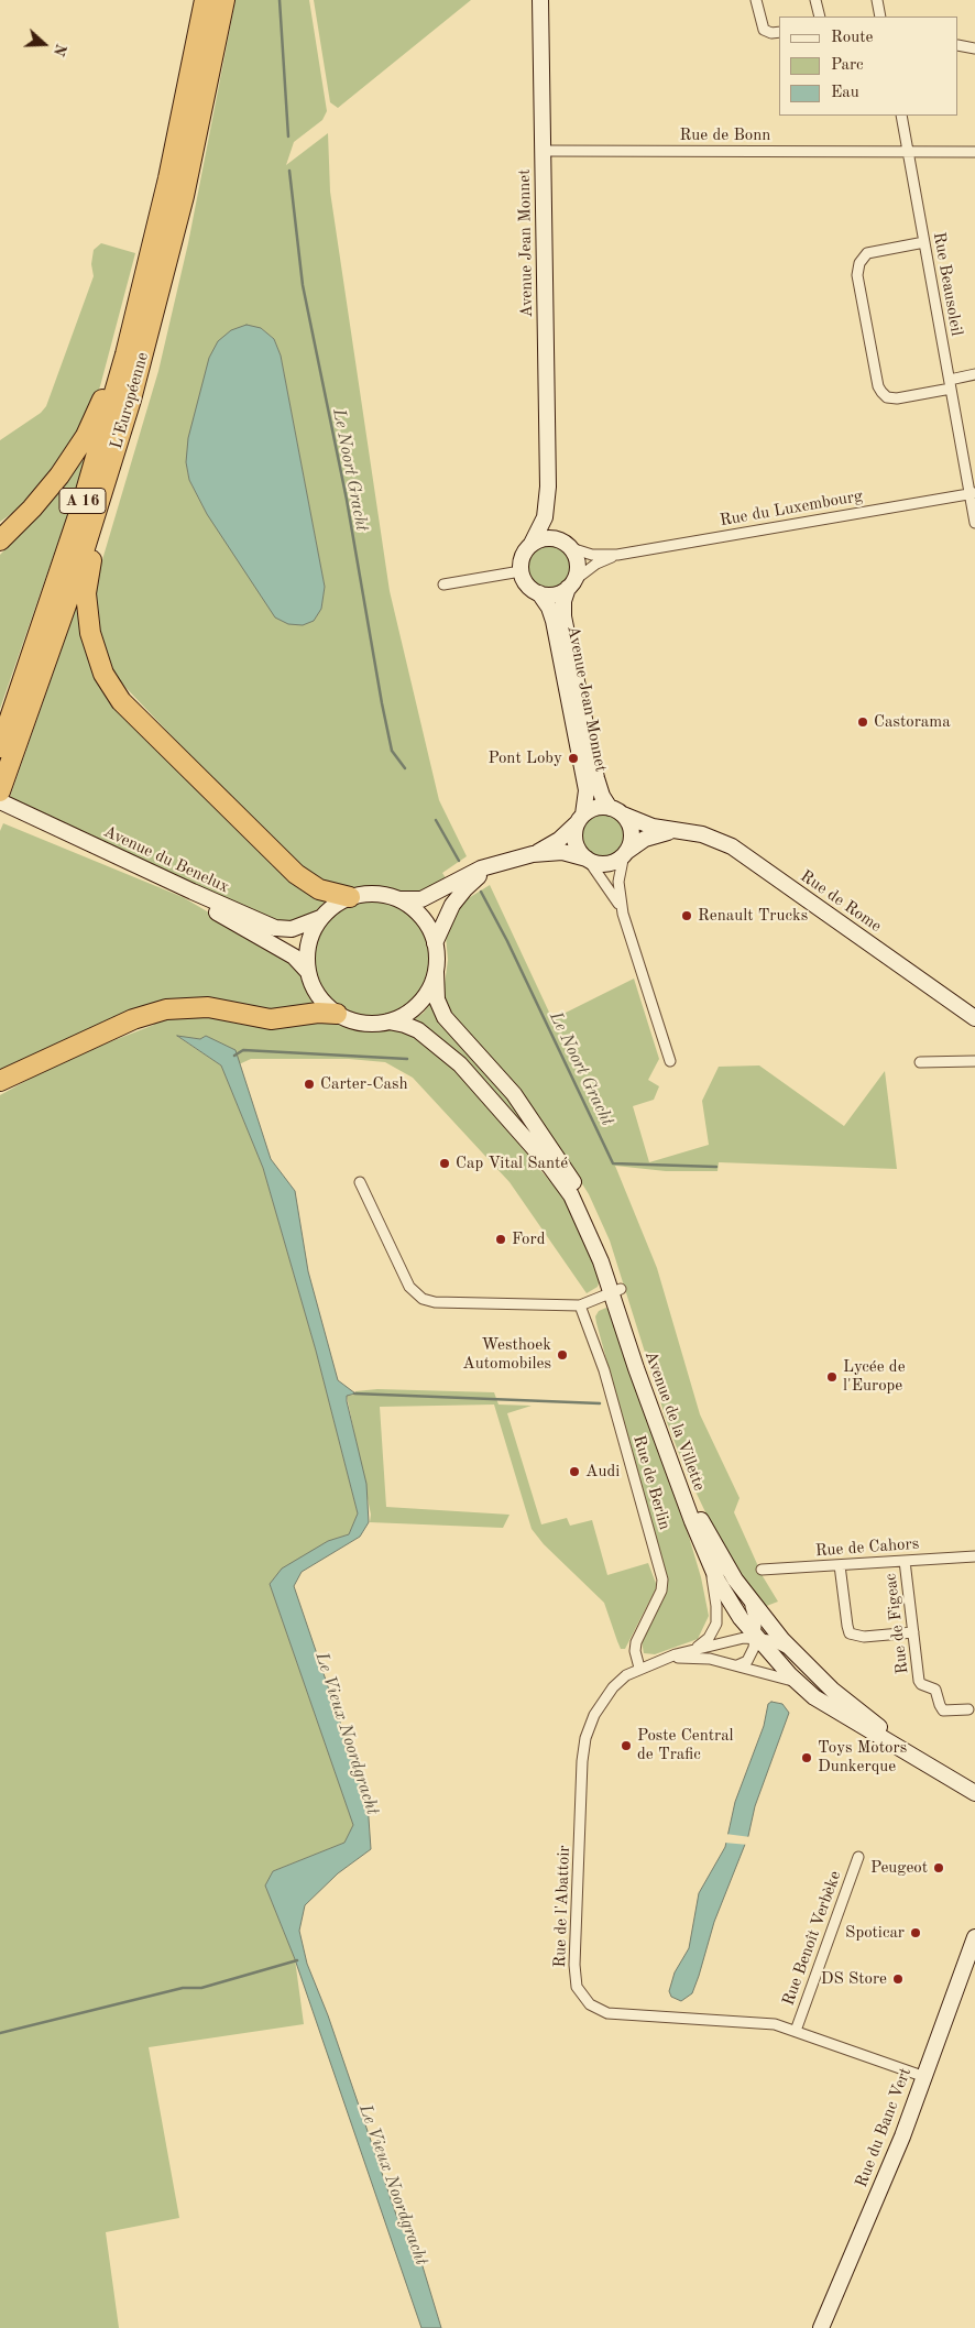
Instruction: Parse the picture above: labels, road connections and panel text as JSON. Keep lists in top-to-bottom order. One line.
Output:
{"streets":{"highway":["L'Européenne","A 16"],"main road":["Avenue Jean Monnet","Avenue du Benelux","Rue de Rome","Avenue de la Villette","Rue du Banc Vert"],"street":["Rue de Bonn","Rue Beausoleil","Rue du Luxembourg","Rue de Berlin","Rue de Cahors","Rue de Figeac","Rue de l'Abattoir","Rue Benoît Verbèke"]},"crossings":[["Rue de Bonn","Avenue Jean Monnet"],["Rue de Bonn","Rue Beausoleil"],["Avenue Jean Monnet","Rue du Luxembourg"],["Avenue Jean Monnet","Rue de Rome"],["Rue Beausoleil","Rue du Luxembourg"],["Avenue du Benelux","Avenue de la Villette"],["Avenue de la Villette","Rue de l'Abattoir"],["Rue de Berlin","Rue de l'Abattoir"],["Rue de Cahors","Rue de Figeac"],["Rue de l'Abattoir","Rue Benoît Verbèke"],["Rue de l'Abattoir","Rue du Banc Vert"]],"water":["Le Noort Gracht","Le Vieux Noordgracht"],"places":["Castorama","Pont Loby","Renault Trucks","Carter-Cash","Cap Vital Santé","Ford","Westhoek Automobiles","Lycée de l'Europe","Audi","Poste Central de Trafic","Toys Motors Dunkerque","Peugeot","Spoticar","DS Store"],"legend":["Route","Parc","Eau"],"north":"right"}
